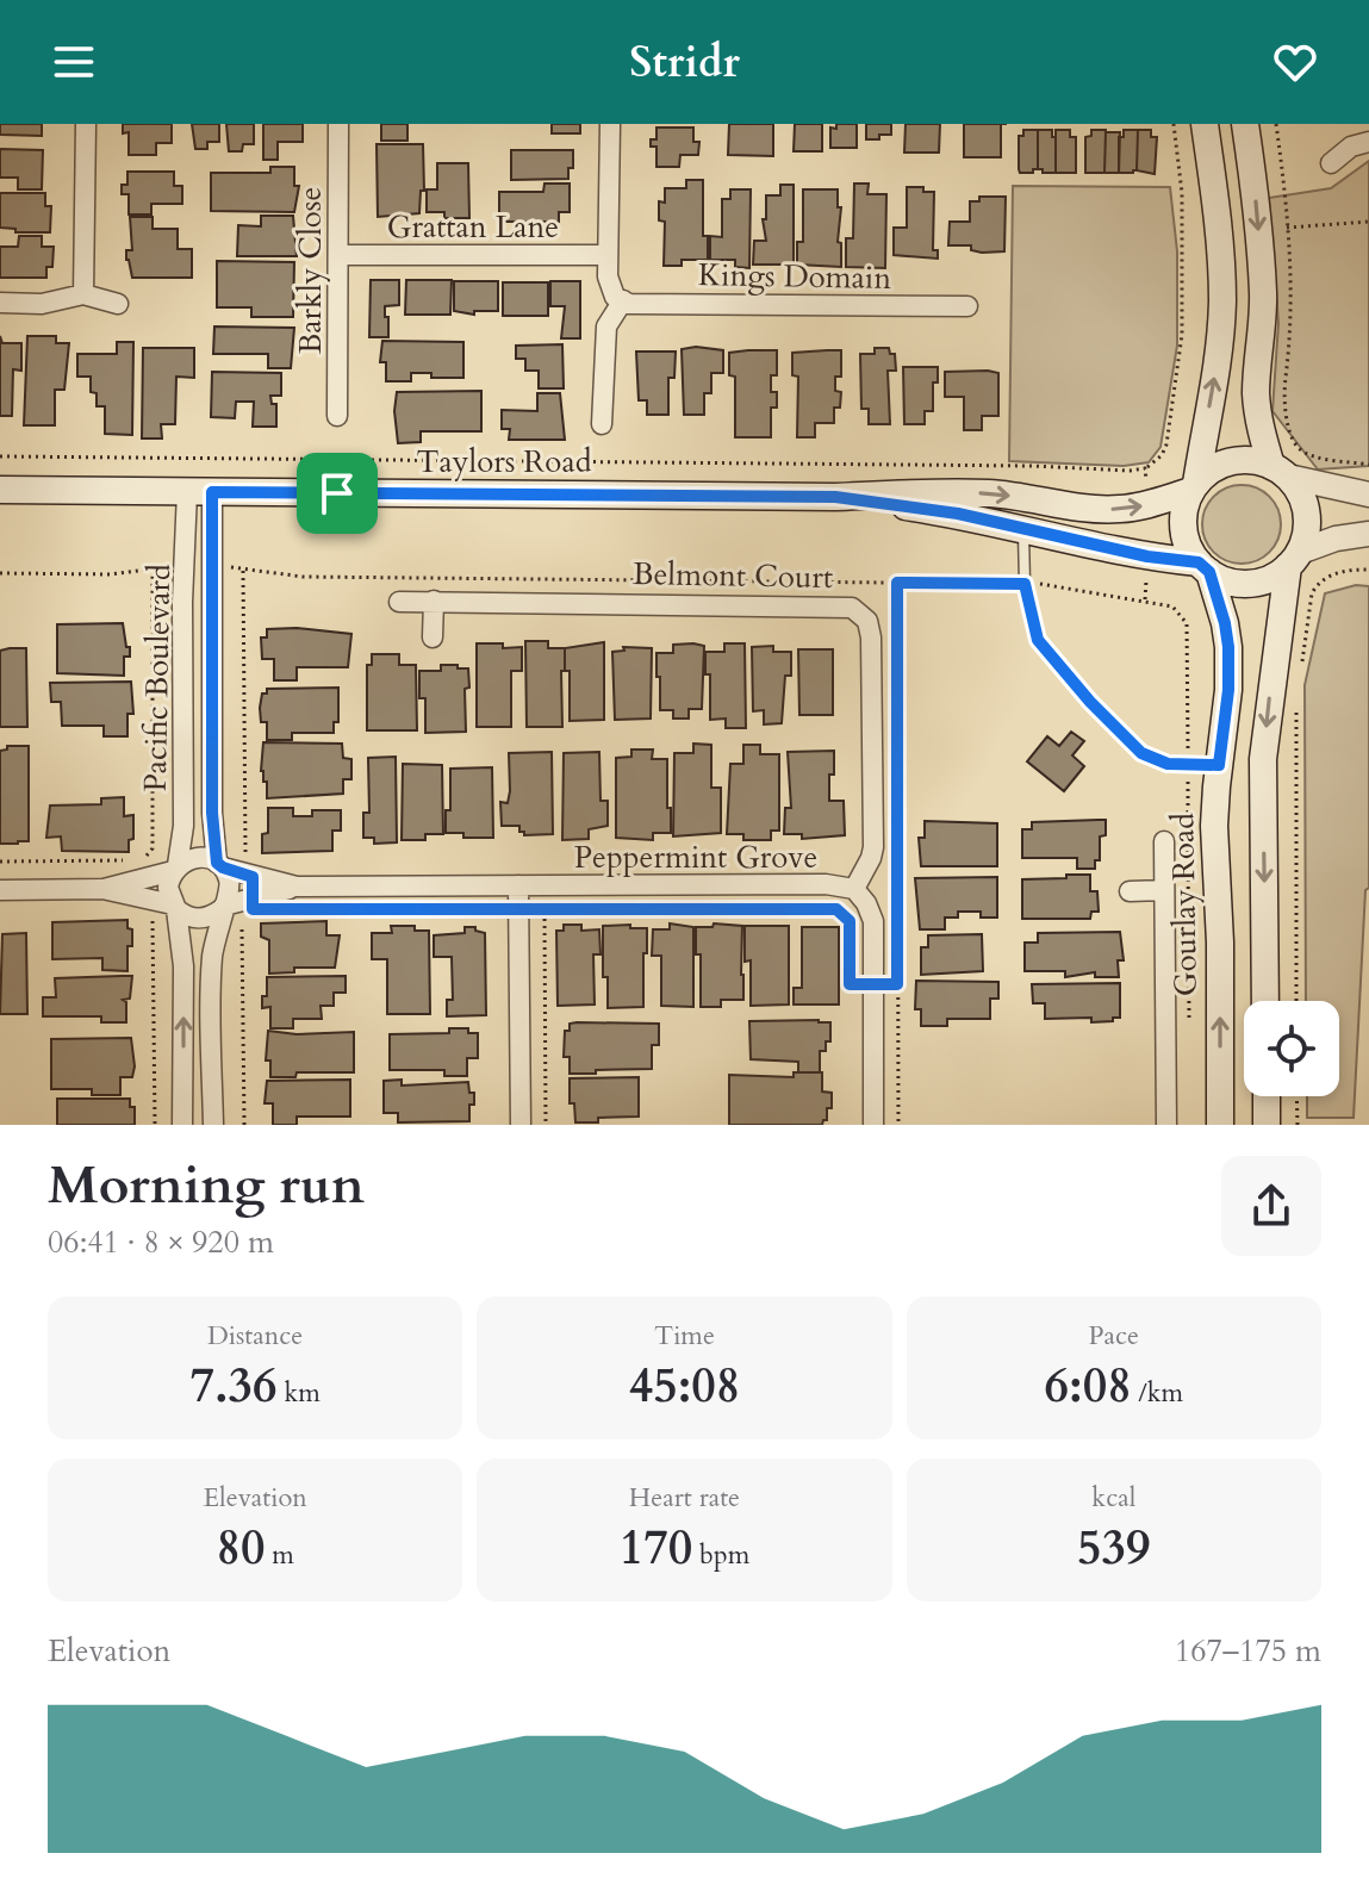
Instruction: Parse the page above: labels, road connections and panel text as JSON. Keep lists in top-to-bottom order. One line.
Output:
{"streets":{"main road":["Taylors Road","Gourlay Road"],"street":["Grattan Lane","Barkly Close","Kings Domain","Belmont Court","Pacific Boulevard","Peppermint Grove"]},"crossings":[["Grattan Lane","Barkly Close"],["Taylors Road","Pacific Boulevard"],["Taylors Road","Gourlay Road"],["Belmont Court","Peppermint Grove"],["Pacific Boulevard","Peppermint Grove"]],"page":{"header":"Stridr","heading":["Morning run","06:41 · 8 × 920 m"],"stats":[["Distance","7.36 km"],["Time","45:08"],["Pace","6:08 /km"],["Elevation","80 m"],["Heart rate","170 bpm"],["kcal","539"]],"chart":["Elevation","167–175 m"]}}
